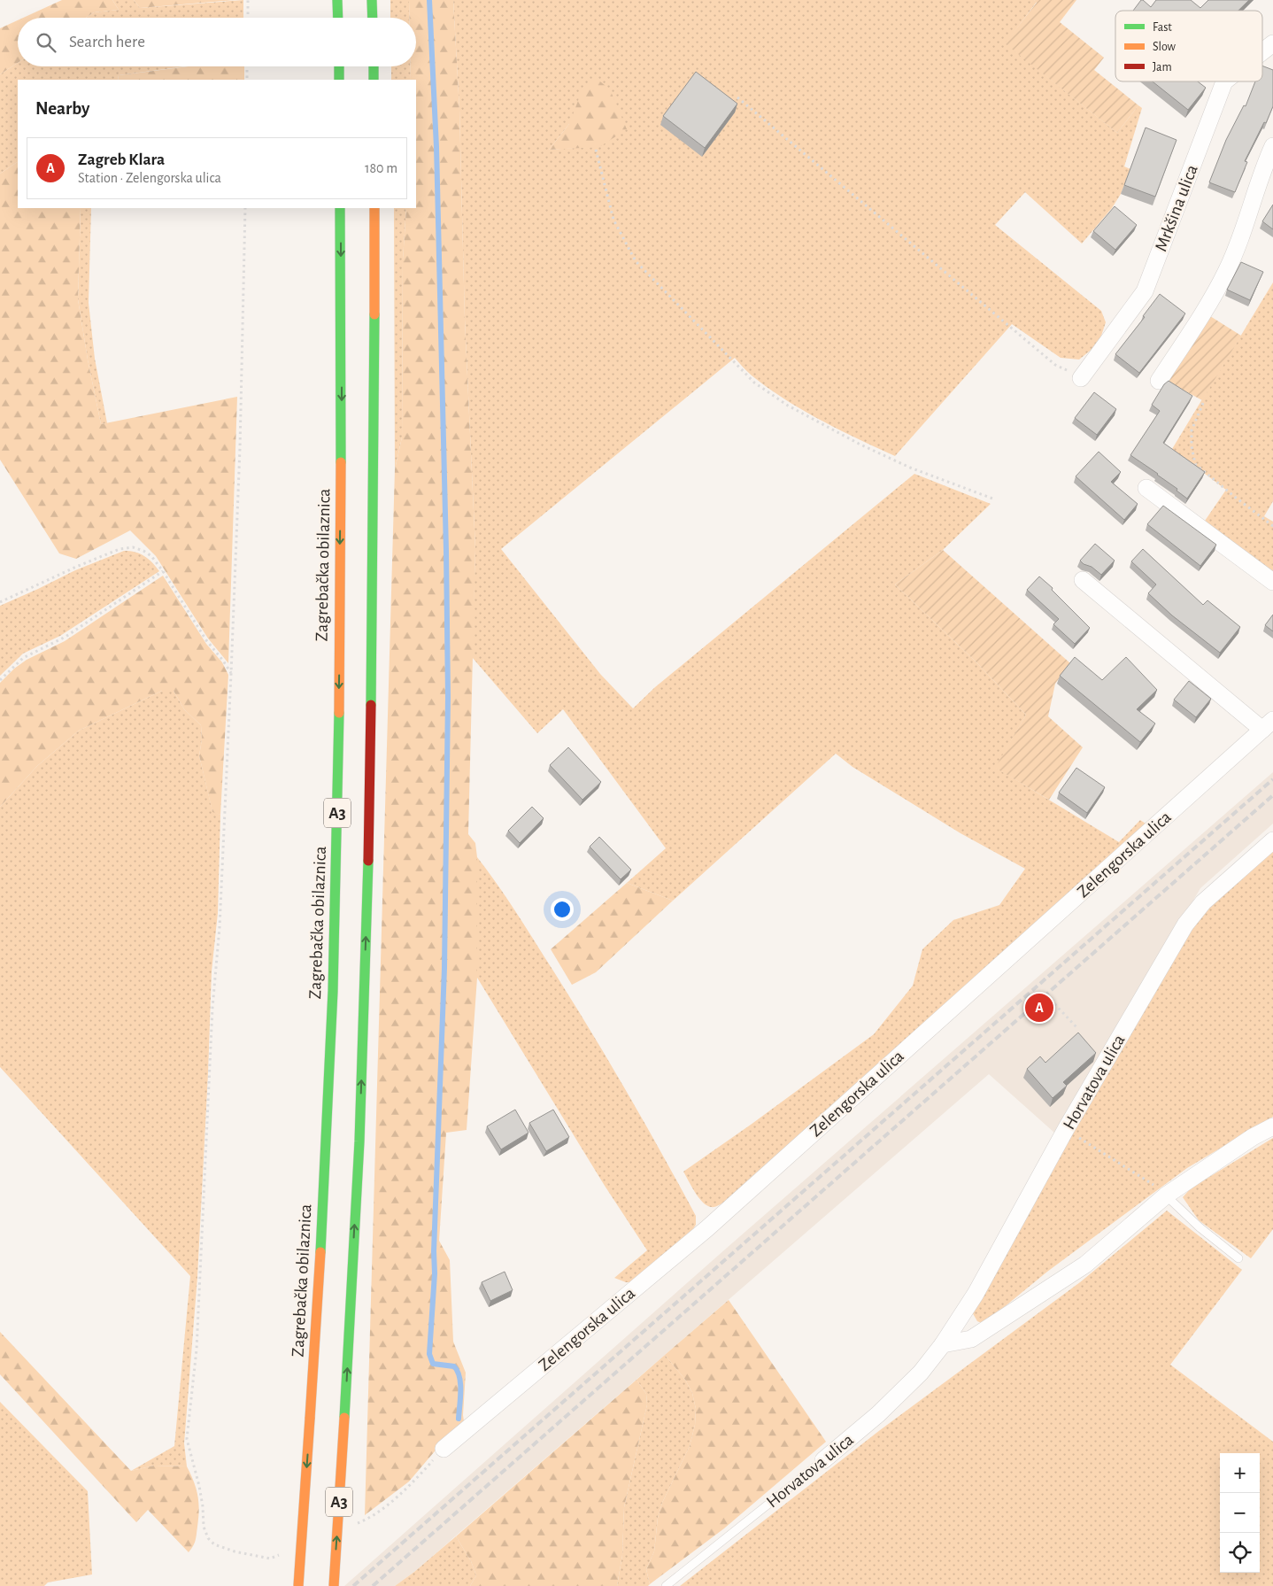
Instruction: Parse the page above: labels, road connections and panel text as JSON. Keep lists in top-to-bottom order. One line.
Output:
{"streets":{"highway":["Zagrebačka obilaznica","A3"],"street":["Mrkšina ulica","Zelengorska ulica","Horvatova ulica"]},"legend":["Fast","Slow","Jam"],"page":{"search":"Search here","heading":"Nearby","list":[{"mark":"A","name":"Zagreb Klara","note":"Station · Zelengorska ulica","value":"180 m"}],"pins":"A","map_buttons":["+","−"]}}
